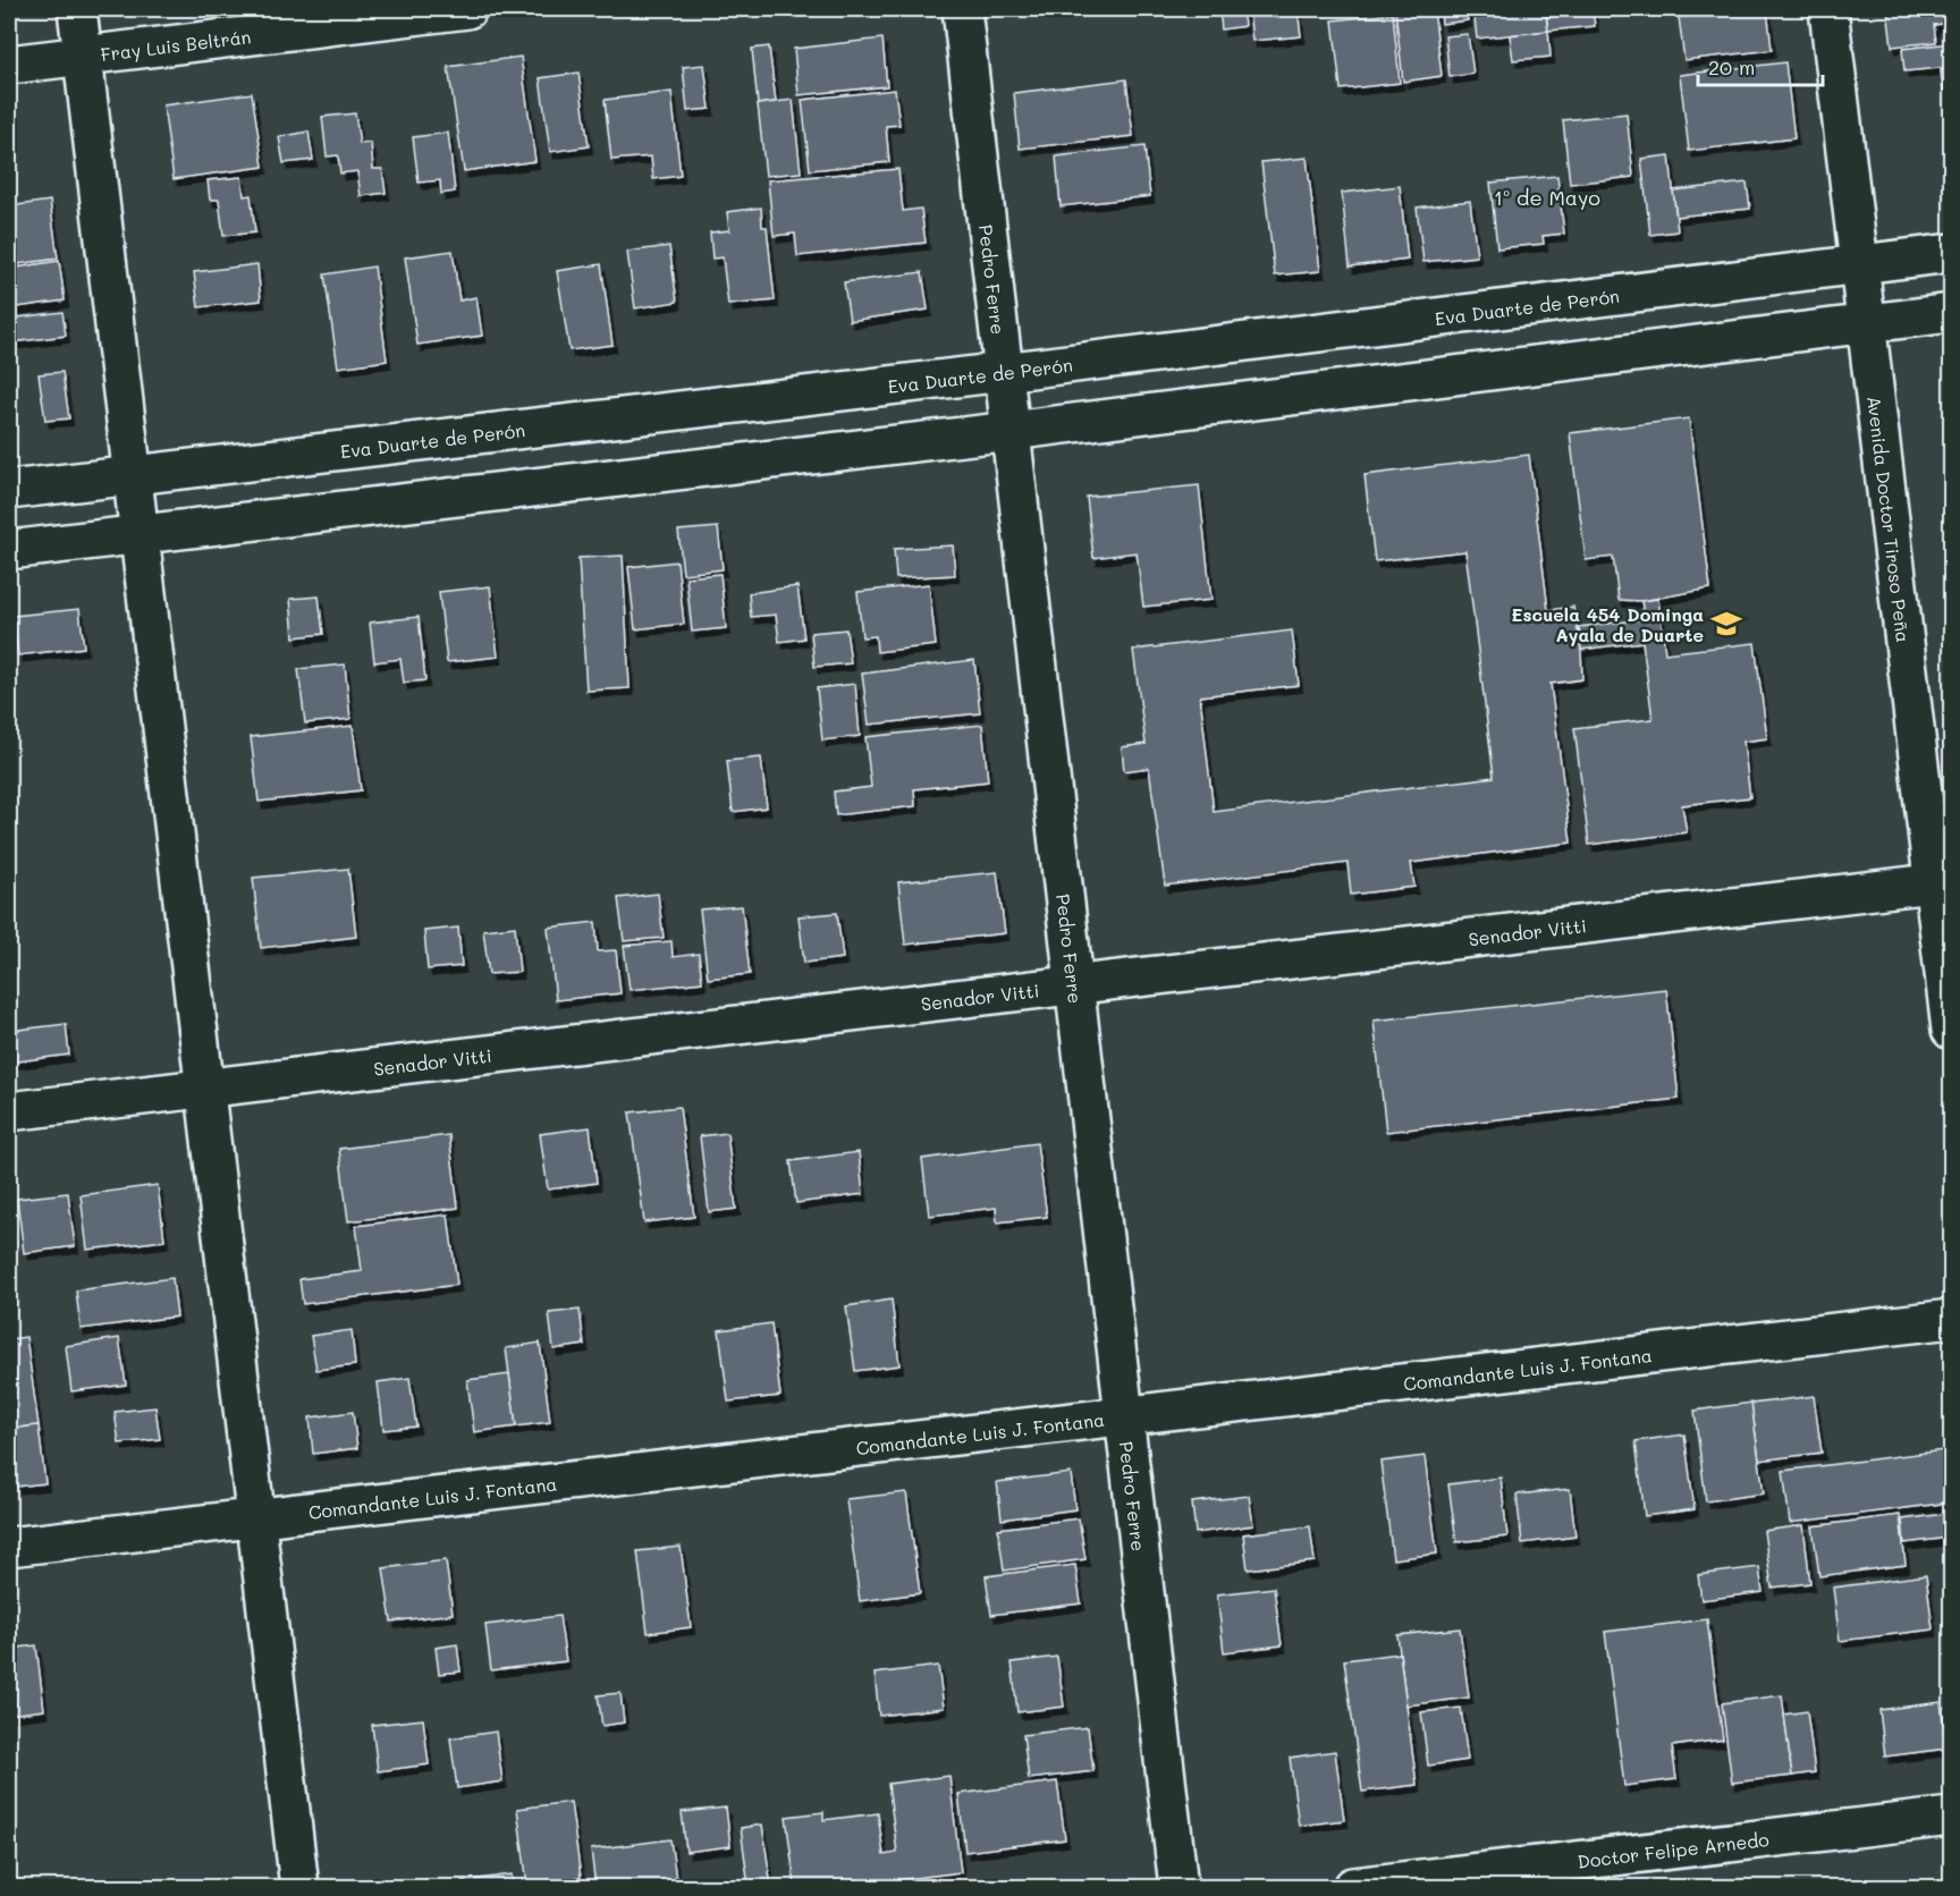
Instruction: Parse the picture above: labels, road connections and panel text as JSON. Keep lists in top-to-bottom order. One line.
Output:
{"streets":{"street":["Fray Luis Beltrán","Pedro Ferre","Eva Duarte de Perón","Avenida Doctor Tiroso Peña","Senador Vitti","Comandante Luis J. Fontana","Doctor Felipe Arnedo"]},"crossings":[["Pedro Ferre","Eva Duarte de Perón"],["Pedro Ferre","Senador Vitti"],["Pedro Ferre","Comandante Luis J. Fontana"],["Eva Duarte de Perón","Avenida Doctor Tiroso Peña"],["Avenida Doctor Tiroso Peña","Senador Vitti"]],"districts":["1º de Mayo"],"places":{"school or university":["Escuela 454 Dominga Ayala de Duarte"]},"scale_bar":"20 m"}
